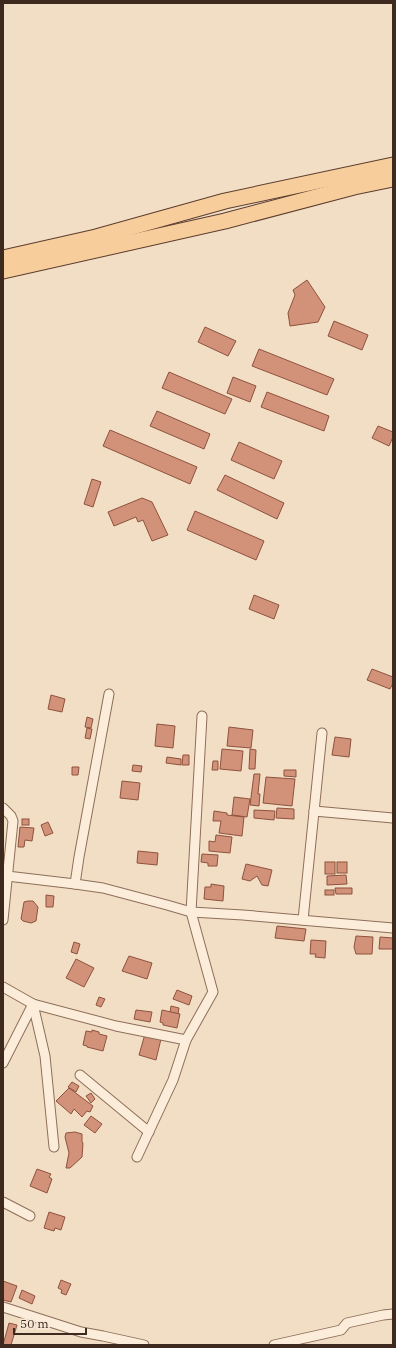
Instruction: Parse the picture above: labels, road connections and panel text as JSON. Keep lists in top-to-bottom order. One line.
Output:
{"scale_bar":"50 m"}
